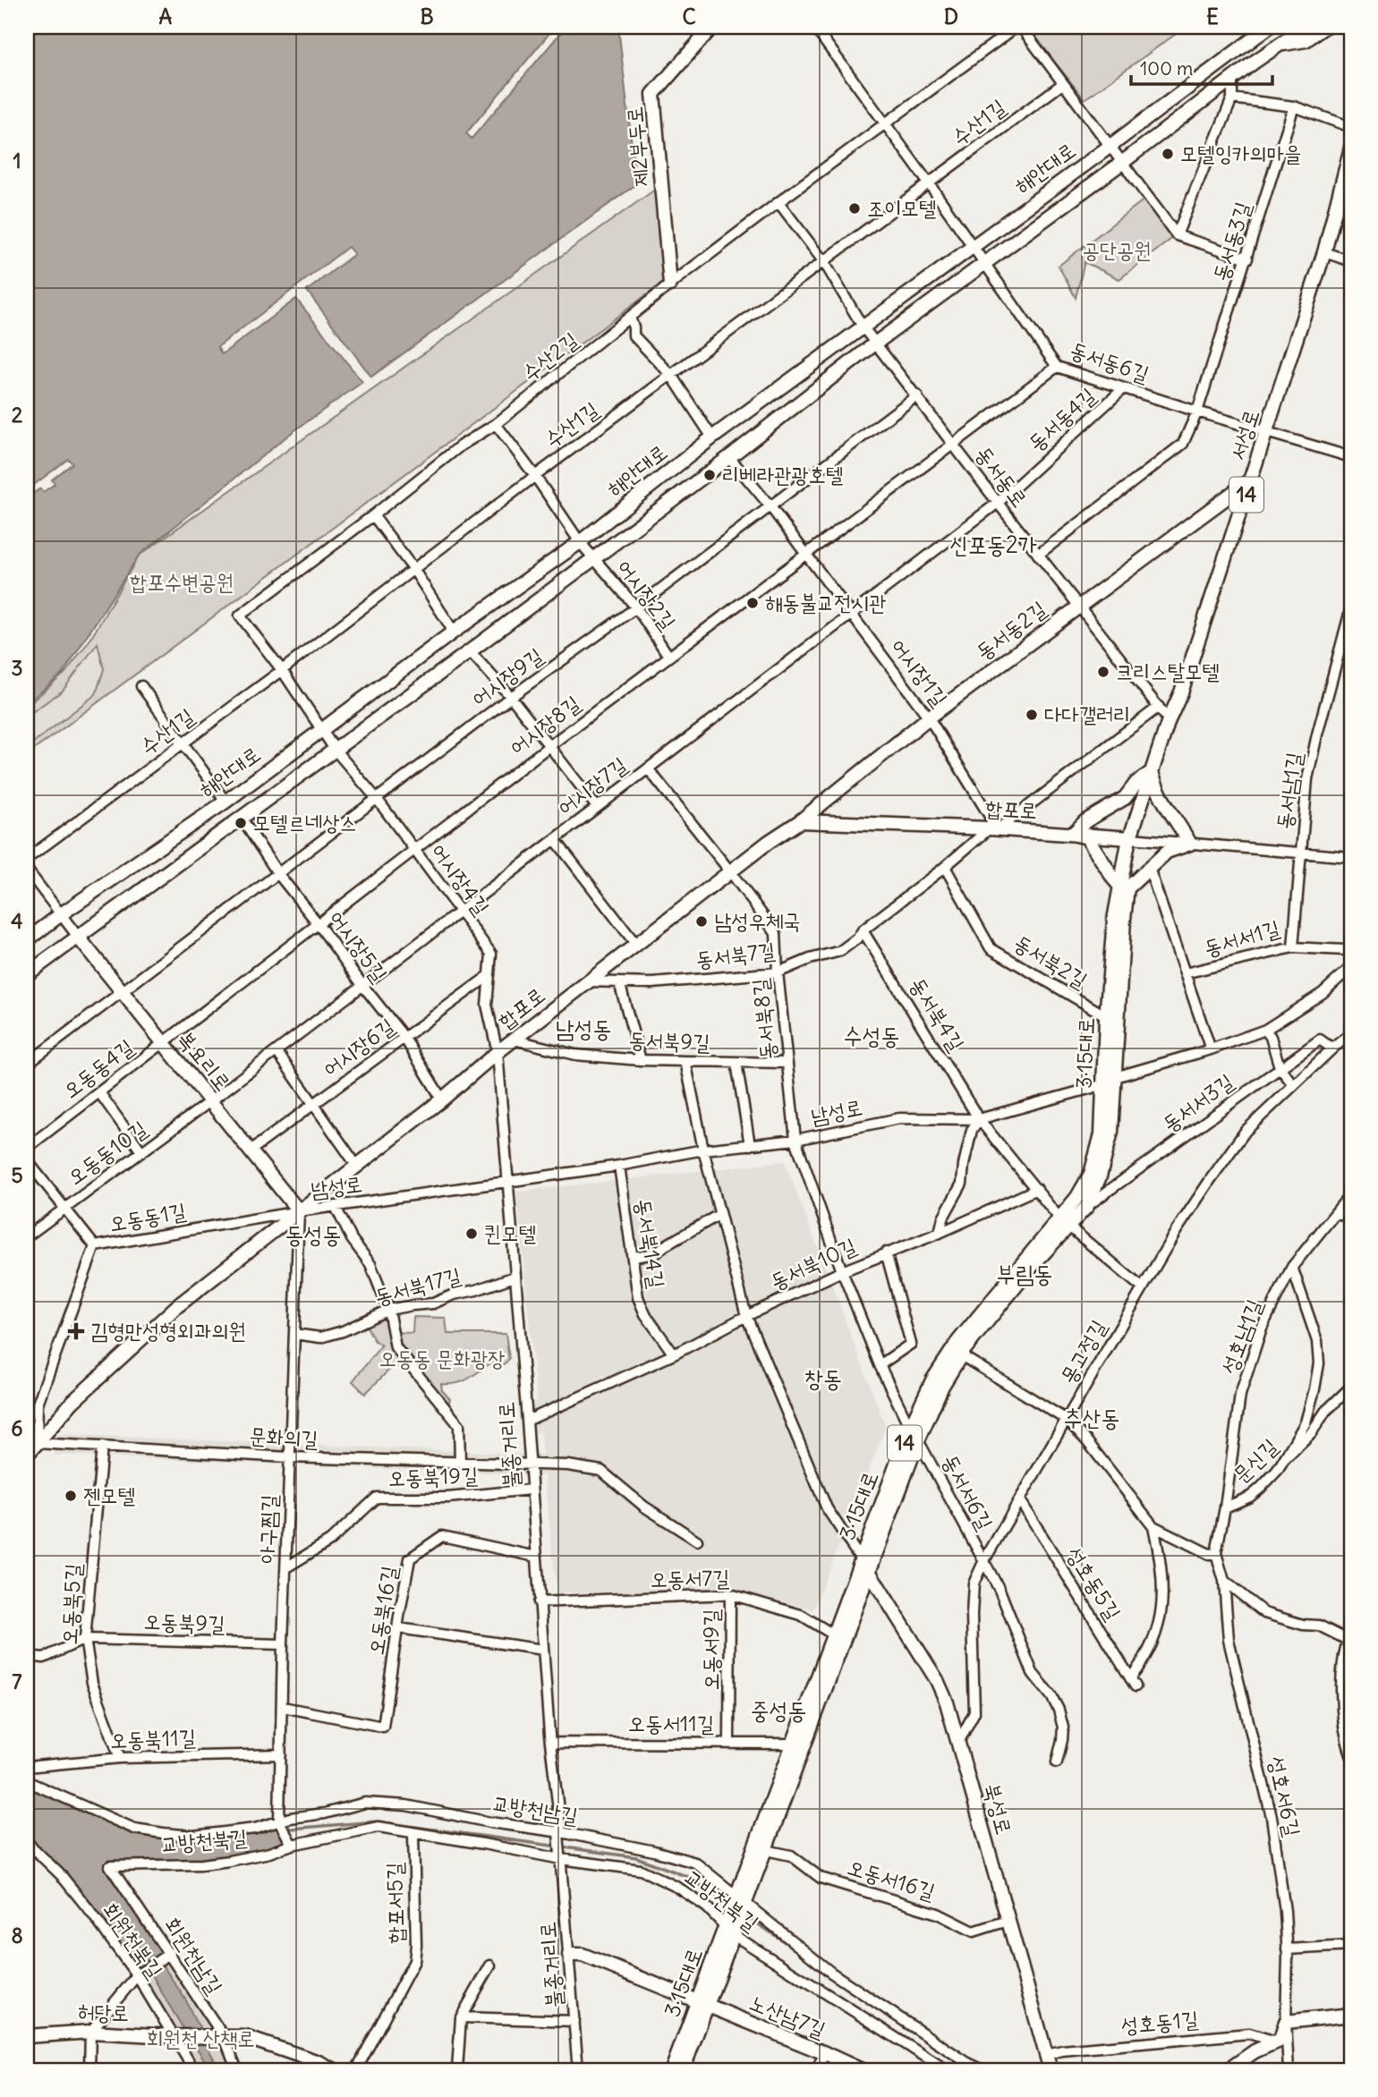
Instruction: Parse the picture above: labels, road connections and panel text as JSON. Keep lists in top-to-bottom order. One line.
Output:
{"streets":{"main road":["제2부두로","해안대로","서성로","14","동서동2길","합포로","3·15대로","복요리로","북성로","허당로","노산남7길"],"street":["수산1길","동서동3길","수산2길","동서동6길","동서동4길","동서동로","어시장2길","어시장1길","어시장9길","어시장8길","어시장7길","동서남1길","어시장4길","동서서1길","어시장5길","동서북7길","동서북2길","동서북4길","동서북8길","동서북9길","어시장6길","오동동4길","동서서3길","남성로","오동동10길","오동동1길","동서북14길","동서북10길","동서북17길","성호남1길","몽고정길","문화의길","불종거리로","문신길","오동북19길","동서서6길","아구찜길","오동서7길","성호동5길","오동북5길","오동북16길","오동북9길","오동서9길","오동서11길","오동북11길","성호서6길","교방천남길","교방천북길","오동서16길","합포서5길","회원천북길","회원천남길","성호동1길"]},"crossings":[["수산1길","수산2길"],["수산1길","동서동6길"],["수산1길","동서동로"],["수산1길","어시장2길"],["제2부두로","수산2길"],["해안대로","수산2길"],["해안대로","동서동6길"],["해안대로","동서동로"],["해안대로","어시장2길"],["해안대로","어시장1길"],["해안대로","어시장4길"],["해안대로","어시장5길"],["해안대로","복요리로"],["동서동3길","동서동6길"],["수산2길","동서동6길"],["수산2길","동서동로"],["수산2길","어시장2길"],["수산2길","어시장4길"],["동서동6길","동서동4길"],["동서동6길","서성로"],["동서동6길","어시장8길"],["동서동4길","동서동로"],["동서동4길","어시장7길"],["서성로","동서동로"],["서성로","동서동2길"],["서성로","합포로"],["서성로","3·15대로"],["동서동로","동서동2길"],["동서동로","어시장9길"],["동서동로","어시장8길"],["동서동로","어시장7길"],["동서동로","동서북7길"],["어시장2길","어시장9길"],["어시장2길","어시장8길"],["동서동2길","어시장1길"],["동서동2길","합포로"],["어시장1길","어시장9길"],["어시장1길","어시장8길"],["어시장1길","어시장7길"],["어시장1길","합포로"],["어시장1길","동서북7길"],["어시장9길","어시장4길"],["어시장9길","어시장5길"],["어시장9길","복요리로"],["어시장8길","어시장4길"],["어시장8길","어시장5길"],["어시장8길","복요리로"],["어시장8길","오동동4길"],["어시장7길","어시장4길"],["어시장7길","어시장5길"],["어시장7길","동서북8길"],["어시장7길","복요리로"],["어시장7길","오동동10길"],["동서남1길","동서서1길"],["합포로","어시장4길"],["합포로","어시장5길"],["합포로","동서북7길"],["합포로","동서북8길"],["합포로","동서북9길"],["합포로","3·15대로"],["합포로","복요리로"],["합포로","남성로"],["합포로","오동동1길"],["합포로","문화의길"],["합포로","불종거리로"],["합포로","아구찜길"],["어시장4길","어시장6길"],["어시장4길","불종거리로"],["어시장5길","어시장6길"],["동서북7길","동서북2길"],["동서북7길","동서북4길"],["동서북7길","동서북8길"],["동서북2길","3·15대로"],["동서북4길","남성로"],["동서북8길","동서북9길"],["동서북8길","3·15대로"],["동서북8길","남성로"],["동서북8길","동서북10길"],["어시장6길","복요리로"],["3·15대로","동서서3길"],["3·15대로","남성로"],["3·15대로","동서서6길"],["3·15대로","오동서7길"],["3·15대로","오동서11길"],["3·15대로","북성로"],["3·15대로","교방천남길"],["3·15대로","교방천북길"],["3·15대로","오동서16길"],["3·15대로","노산남7길"],["복요리로","오동동4길"],["복요리로","남성로"],["복요리로","오동동10길"],["복요리로","오동동1길"],["복요리로","아구찜길"],["동서서3길","몽고정길"],["남성로","오동동1길"],["남성로","동서북14길"],["남성로","불종거리로"],["남성로","아구찜길"],["오동동1길","문화의길"],["오동동1길","아구찜길"],["동서북14길","동서북10길"],["동서북10길","불종거리로"],["동서북17길","불종거리로"],["동서북17길","아구찜길"],["성호남1길","문신길"],["몽고정길","동서서6길"],["몽고정길","성호동5길"],["몽고정길","북성로"],["문화의길","불종거리로"],["문화의길","아구찜길"],["문화의길","오동북5길"],["불종거리로","오동북19길"],["불종거리로","오동서7길"],["불종거리로","오동북16길"],["불종거리로","오동서11길"],["불종거리로","교방천남길"],["불종거리로","교방천북길"],["불종거리로","노산남7길"],["문신길","성호서6길"],["오동북19길","아구찜길"],["아구찜길","오동북16길"],["아구찜길","오동북9길"],["아구찜길","오동북11길"],["아구찜길","교방천남길"],["아구찜길","교방천북길"],["오동서7길","오동서9길"],["오동북5길","오동북9길"],["오동북5길","오동북11길"],["오동서9길","오동서11길"],["북성로","오동서16길"],["북성로","성호동1길"],["교방천북길","합포서5길"],["교방천북길","회원천남길"],["회원천북길","허당로"],["회원천남길","허당로"]],"districts":["신포동2가","남성동","수성동","동성동","부림동","창동","추산동","중성동"],"parks":["공단공원","합포수변공원","오동동 문화광장","회원천 산책로"],"places":{"other":["모텔잉카의마을","조이모텔","리베라관광호텔","해동불교전시관","크리스탈모텔","다다갤러리","모텔르네상스","남성우체국","퀸모텔","젠모텔"],"health":["김형만성형외과의원"]},"scale_bar":"100 m","grid":{"columns":["A","B","C","D","E"],"rows":["1","2","3","4","5","6","7","8"]}}
